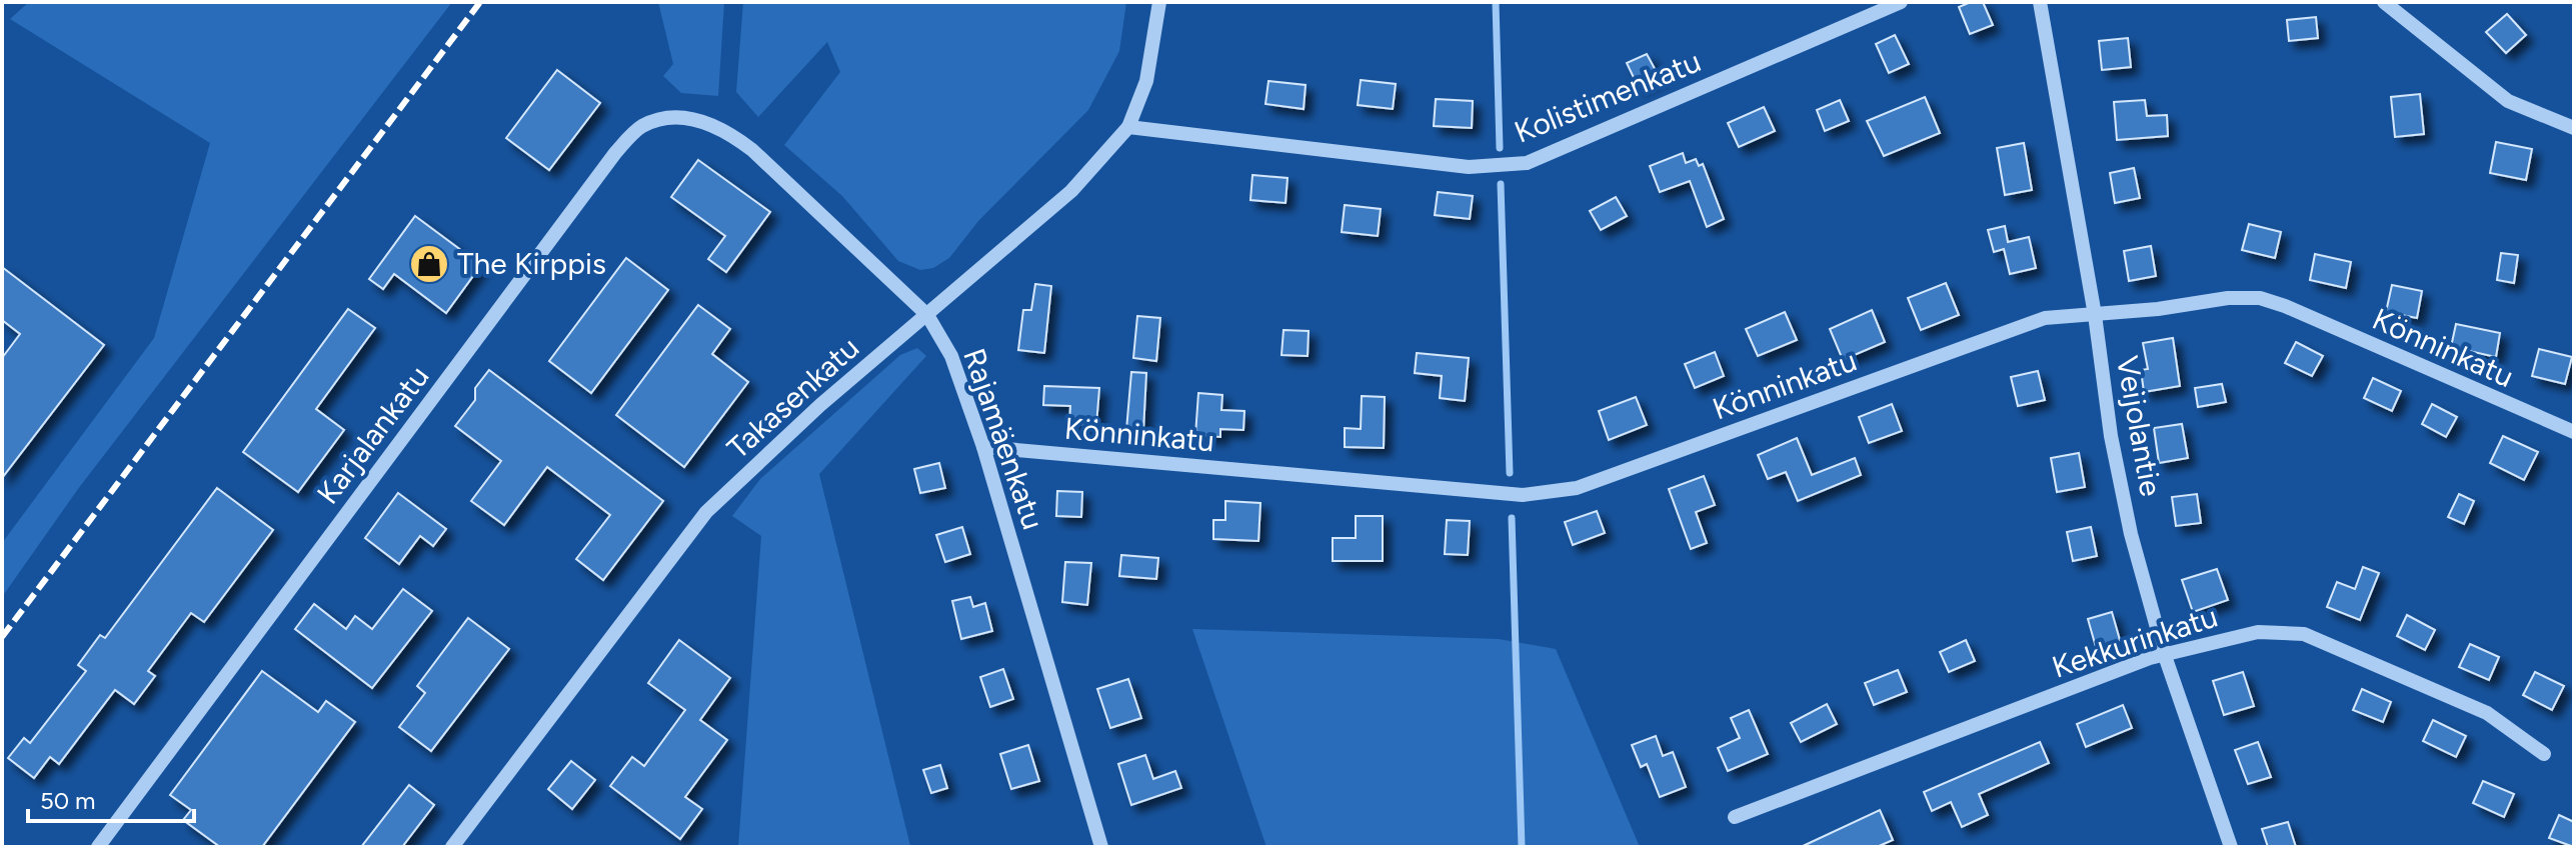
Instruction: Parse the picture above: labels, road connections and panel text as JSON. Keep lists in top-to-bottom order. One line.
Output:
{"streets":{"street":["Kolistimenkatu","Könninkatu","Takasenkatu","Veijolantie","Karjalankatu","Rajamäenkatu","Kekkurinkatu"]},"crossings":[["Kolistimenkatu","Takasenkatu"],["Könninkatu","Veijolantie"],["Könninkatu","Rajamäenkatu"],["Takasenkatu","Rajamäenkatu"],["Veijolantie","Kekkurinkatu"],["Karjalankatu","Rajamäenkatu"]],"places":{"shop":["The Kirppis"]},"scale_bar":"50 m"}
